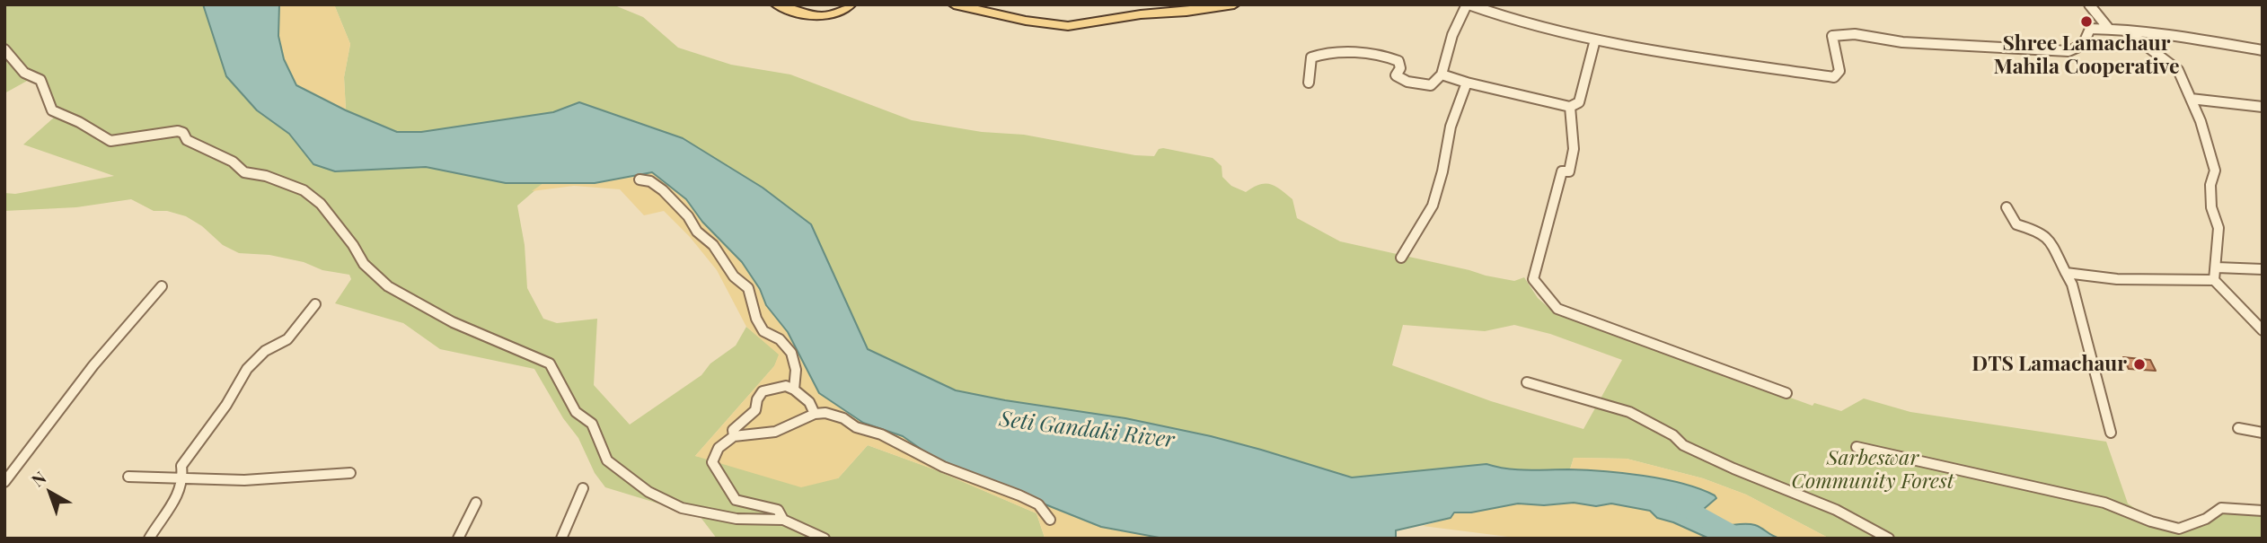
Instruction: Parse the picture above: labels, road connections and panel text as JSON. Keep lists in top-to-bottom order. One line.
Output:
{"water":["Seti Gandaki River"],"parks":["Sarbeswar Community Forest"],"places":["Shree Lamachaur Mahila Cooperative","DTS Lamachaur"],"north":"top left"}
